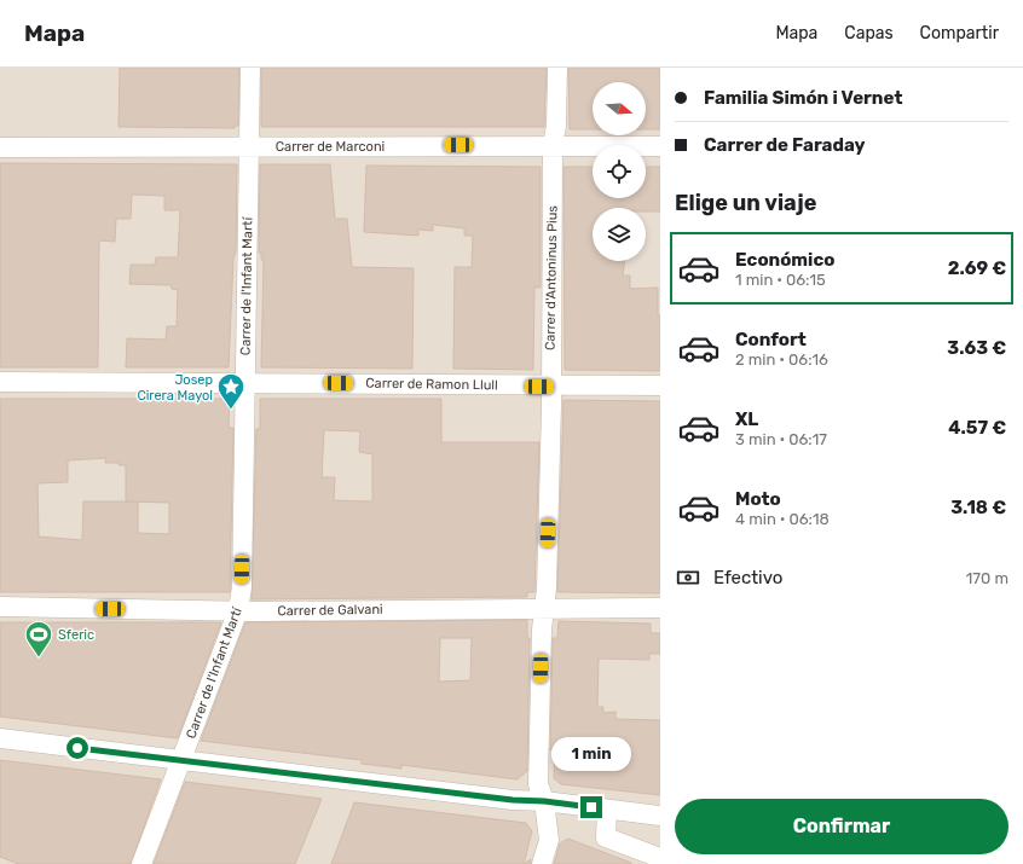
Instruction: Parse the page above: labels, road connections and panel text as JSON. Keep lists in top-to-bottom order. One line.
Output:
{"streets":{"street":["Carrer de Marconi","Carrer d'Antoninus Pius","Carrer de l'Infant Martí","Carrer de Ramon Llull","Carrer de Galvani"]},"crossings":[["Carrer de Marconi","Carrer d'Antoninus Pius"],["Carrer de Marconi","Carrer de l'Infant Martí"],["Carrer d'Antoninus Pius","Carrer de Ramon Llull"],["Carrer d'Antoninus Pius","Carrer de Galvani"],["Carrer de l'Infant Martí","Carrer de Ramon Llull"],["Carrer de l'Infant Martí","Carrer de Galvani"]],"places":{"place":["Josep Cirera Mayol"],"sports":["Sferic"]},"north":"right","page":{"header":"Mapa","nav":["Mapa","Capas","Compartir"],"banner":["Familia Simón i Vernet","Carrer de Faraday"],"heading":"Elige un viaje","list":[{"name":"Económico","note":"1 min · 06:15","value":"2.69 €"},{"name":"Confort","note":"2 min · 06:16","value":"3.63 €"},{"name":"XL","note":"3 min · 06:17","value":"4.57 €"},{"name":"Moto","note":"4 min · 06:18","value":"3.18 €"}],"pay":["Efectivo","170 m"],"bubble":"1 min","buttons":"Confirmar"}}
